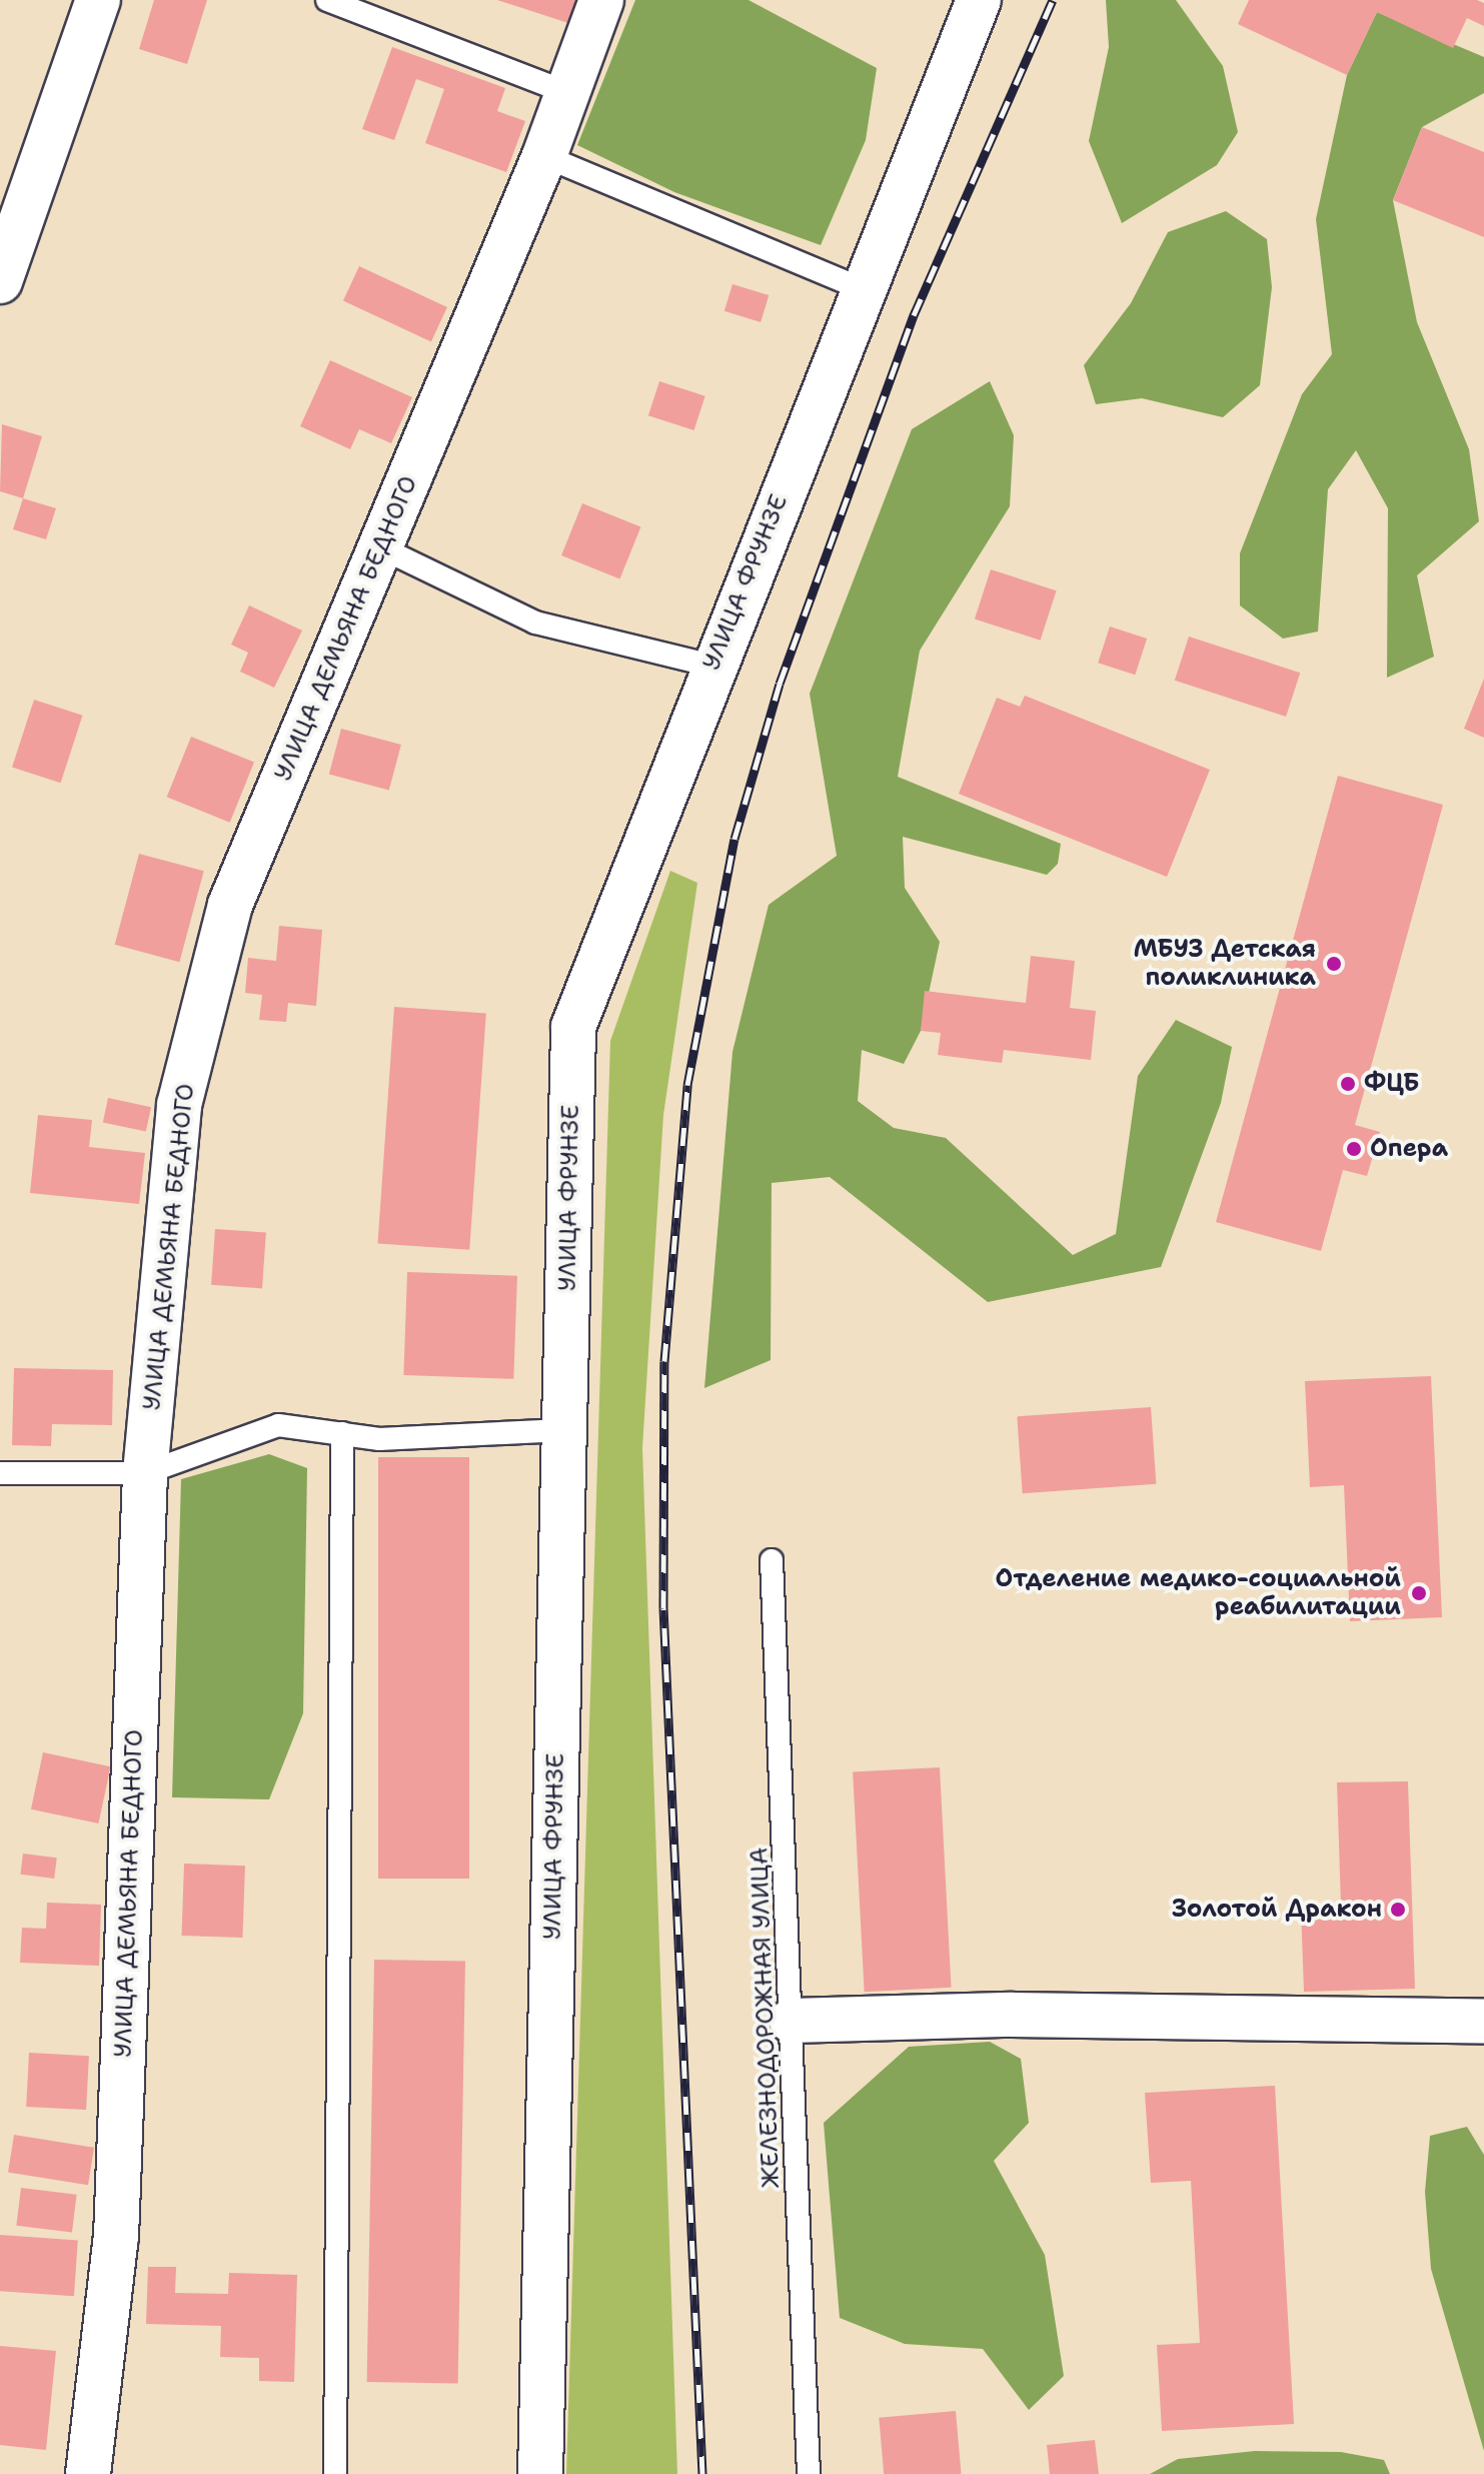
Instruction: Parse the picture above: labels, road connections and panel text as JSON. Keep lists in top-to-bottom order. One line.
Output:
{"streets":{"street":["УЛИЦА ФРУНЗЕ","УЛИЦА ДЕМЬЯНА БЕДНОГО"],"lane":["ЖЕЛЕЗНОДОРОЖНАЯ УЛИЦА"]},"places":["МБУЗ Детская поликлиника","ФЦБ","Опера","Отделение медико-социальной реабилитации","Золотой Дракон"]}
